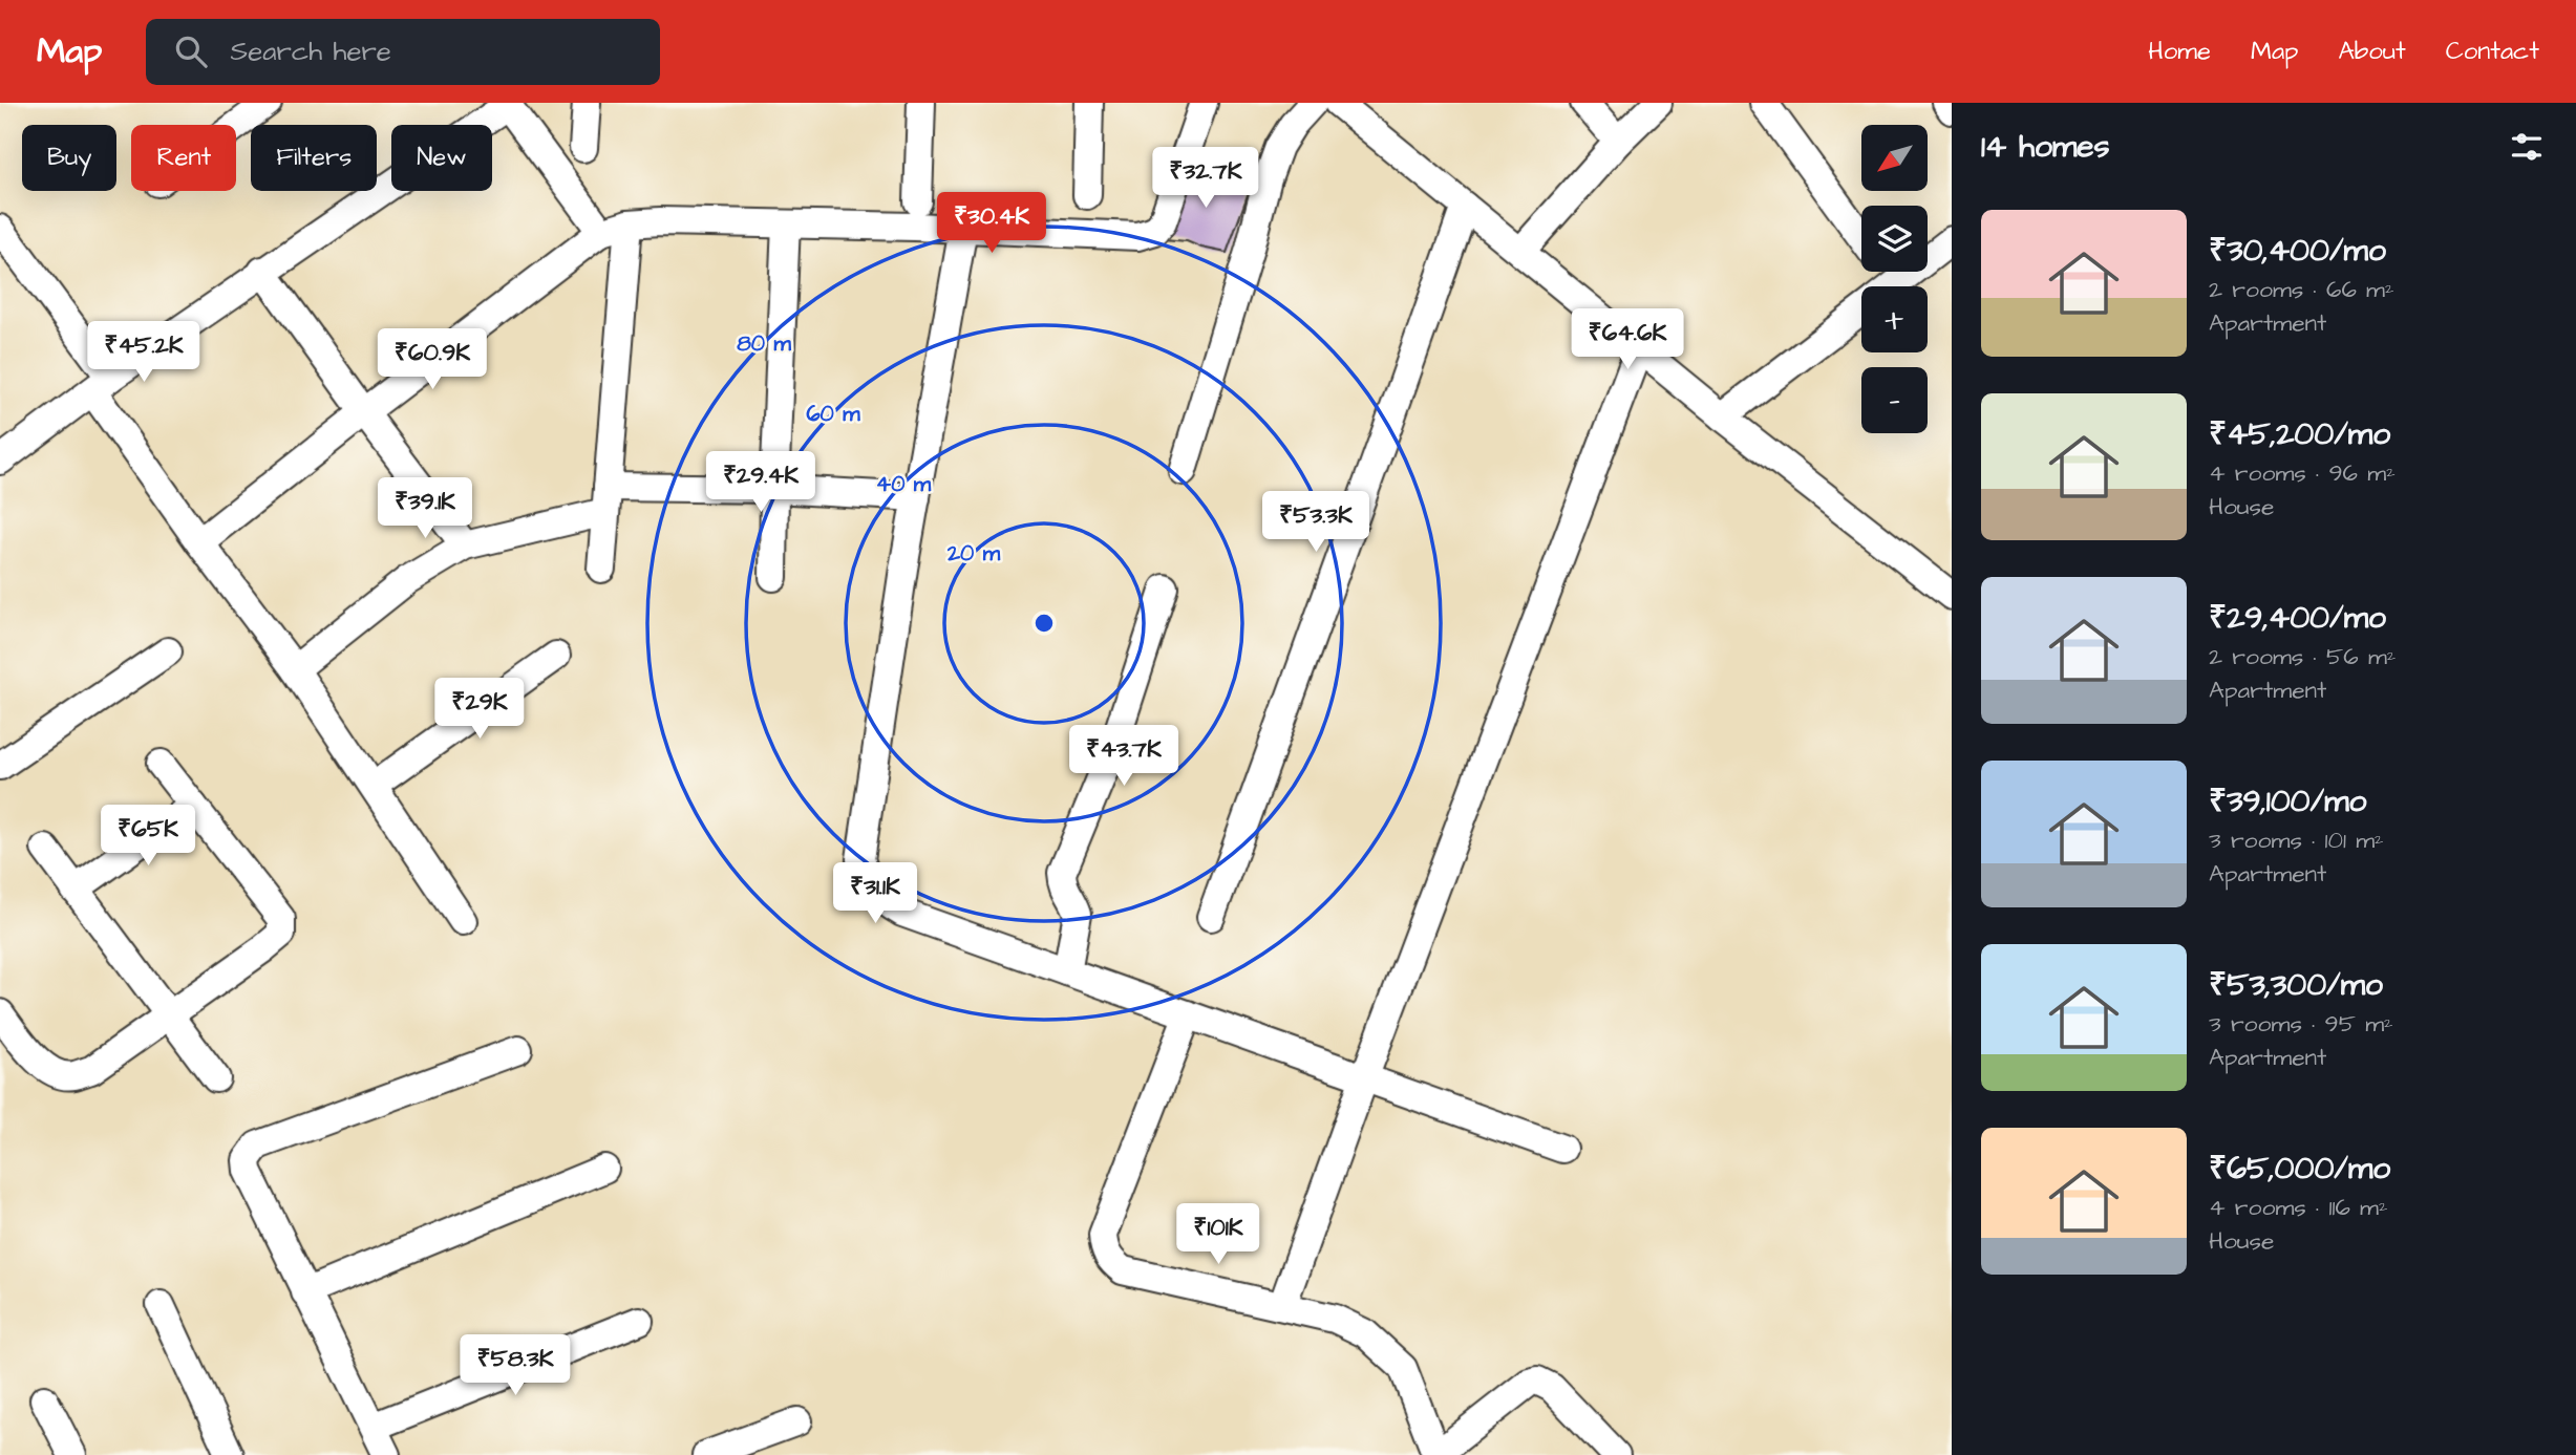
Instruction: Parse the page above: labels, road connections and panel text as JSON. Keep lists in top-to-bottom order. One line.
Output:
{"north":"bottom left","page":{"header":"Map","search":"Search here","nav":["Home","Map","About","Contact"],"heading":"14 homes","map_buttons":["+","−"],"chip":["Buy","Rent","Filters","New"],"price":["₹32.7K","₹30.4K","₹64.6K","₹45.2K","₹60.9K","₹29.4K","₹39.1K","₹53.3K","₹29K","₹43.7K","₹65K","₹31.1K","₹101K","₹58.3K"],"list":[{"name":"₹30,400/mo","note":"2 rooms · 66 m² · Apartment"},{"name":"₹45,200/mo","note":"4 rooms · 96 m² · House"},{"name":"₹29,400/mo","note":"2 rooms · 56 m² · Apartment"},{"name":"₹39,100/mo","note":"3 rooms · 101 m² · Apartment"},{"name":"₹53,300/mo","note":"3 rooms · 95 m² · Apartment"},{"name":"₹65,000/mo","note":"4 rooms · 116 m² · House"}]},"rings":["80 m","60 m","40 m","20 m"]}
